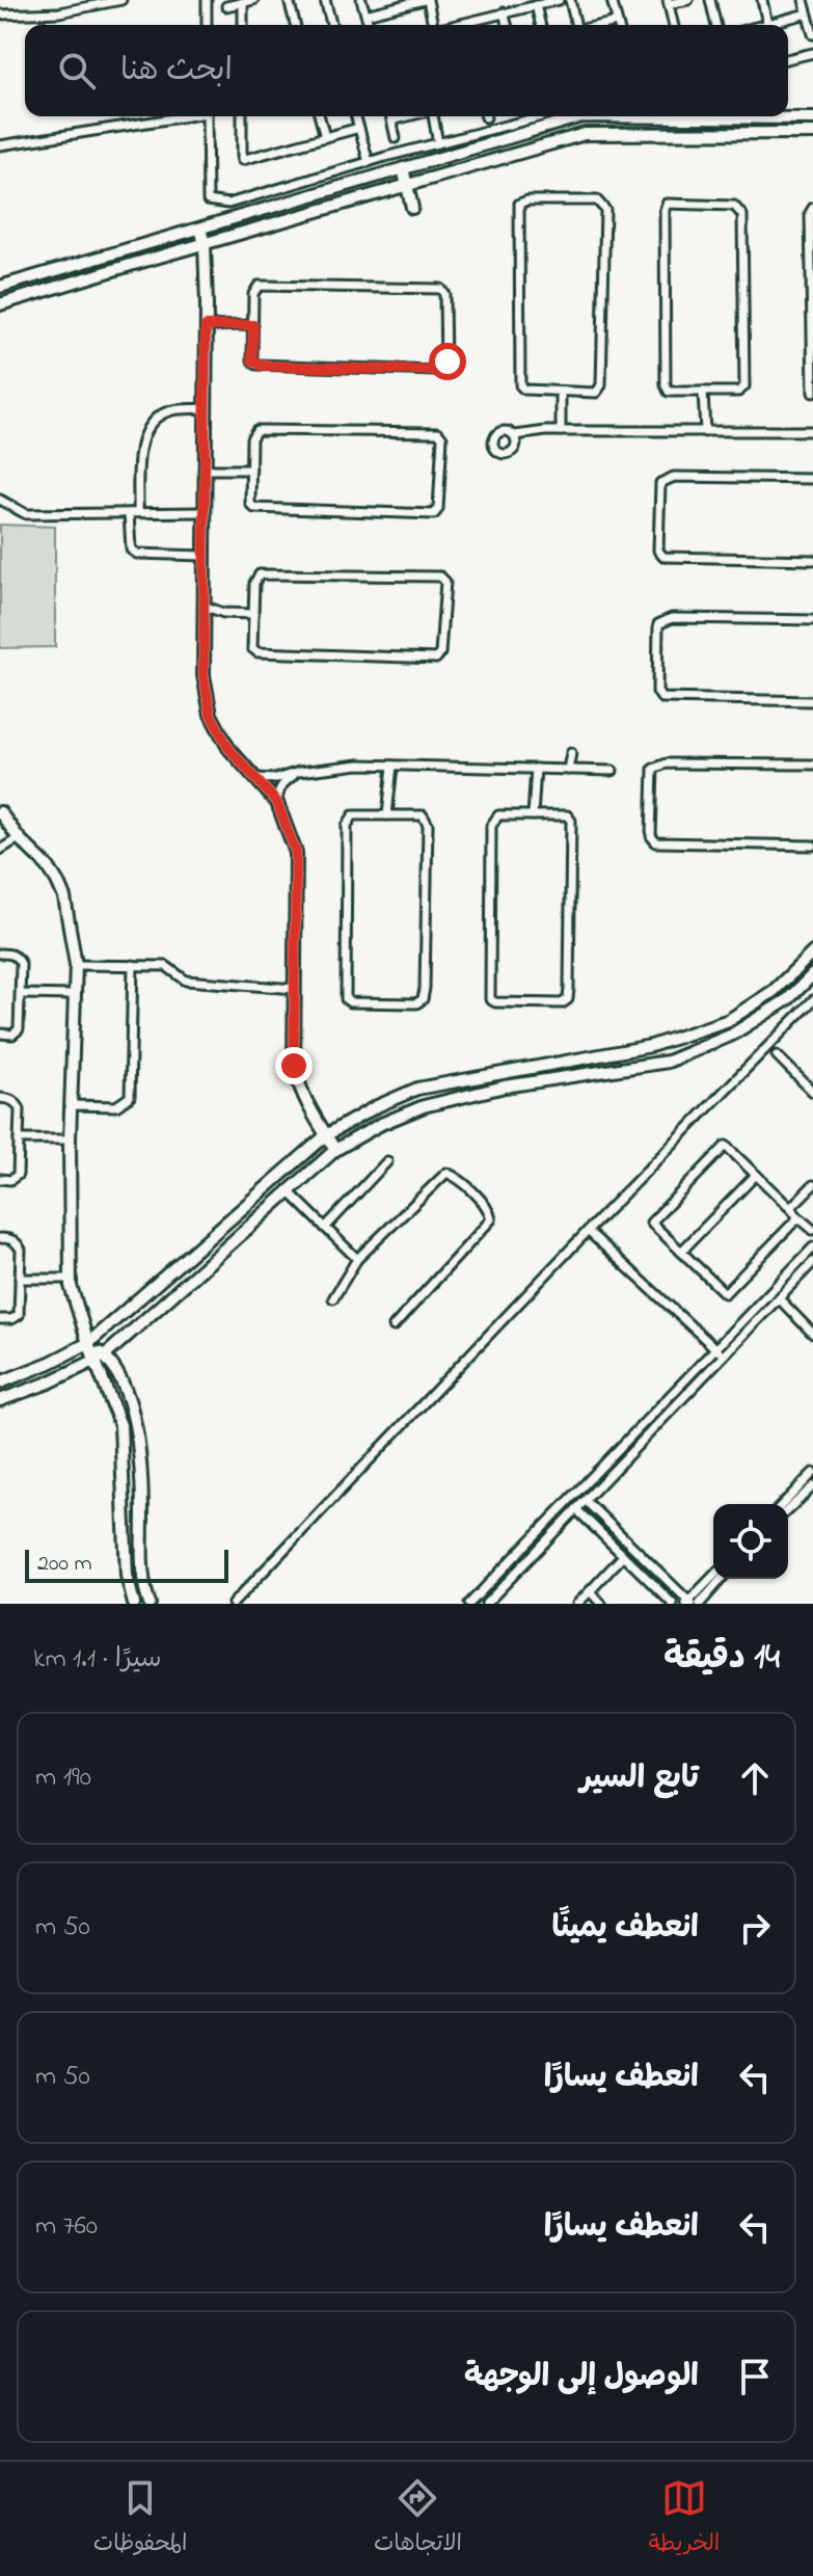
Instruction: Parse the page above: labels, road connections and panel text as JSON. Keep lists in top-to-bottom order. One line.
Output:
{"scale_bar":"200 m","page":{"search":"ابحث هنا","scale":"200 m","heading":["14 دقيقة","سيرًا · 1.1 km"],"list":[["تابع السير","190 m"],["انعطف يمينًا","50 m"],["انعطف يسارًا","50 m"],["انعطف يسارًا","760 m"],"الوصول إلى الوجهة"],"nav":["الخريطة","الاتجاهات","المحفوظات"]}}
